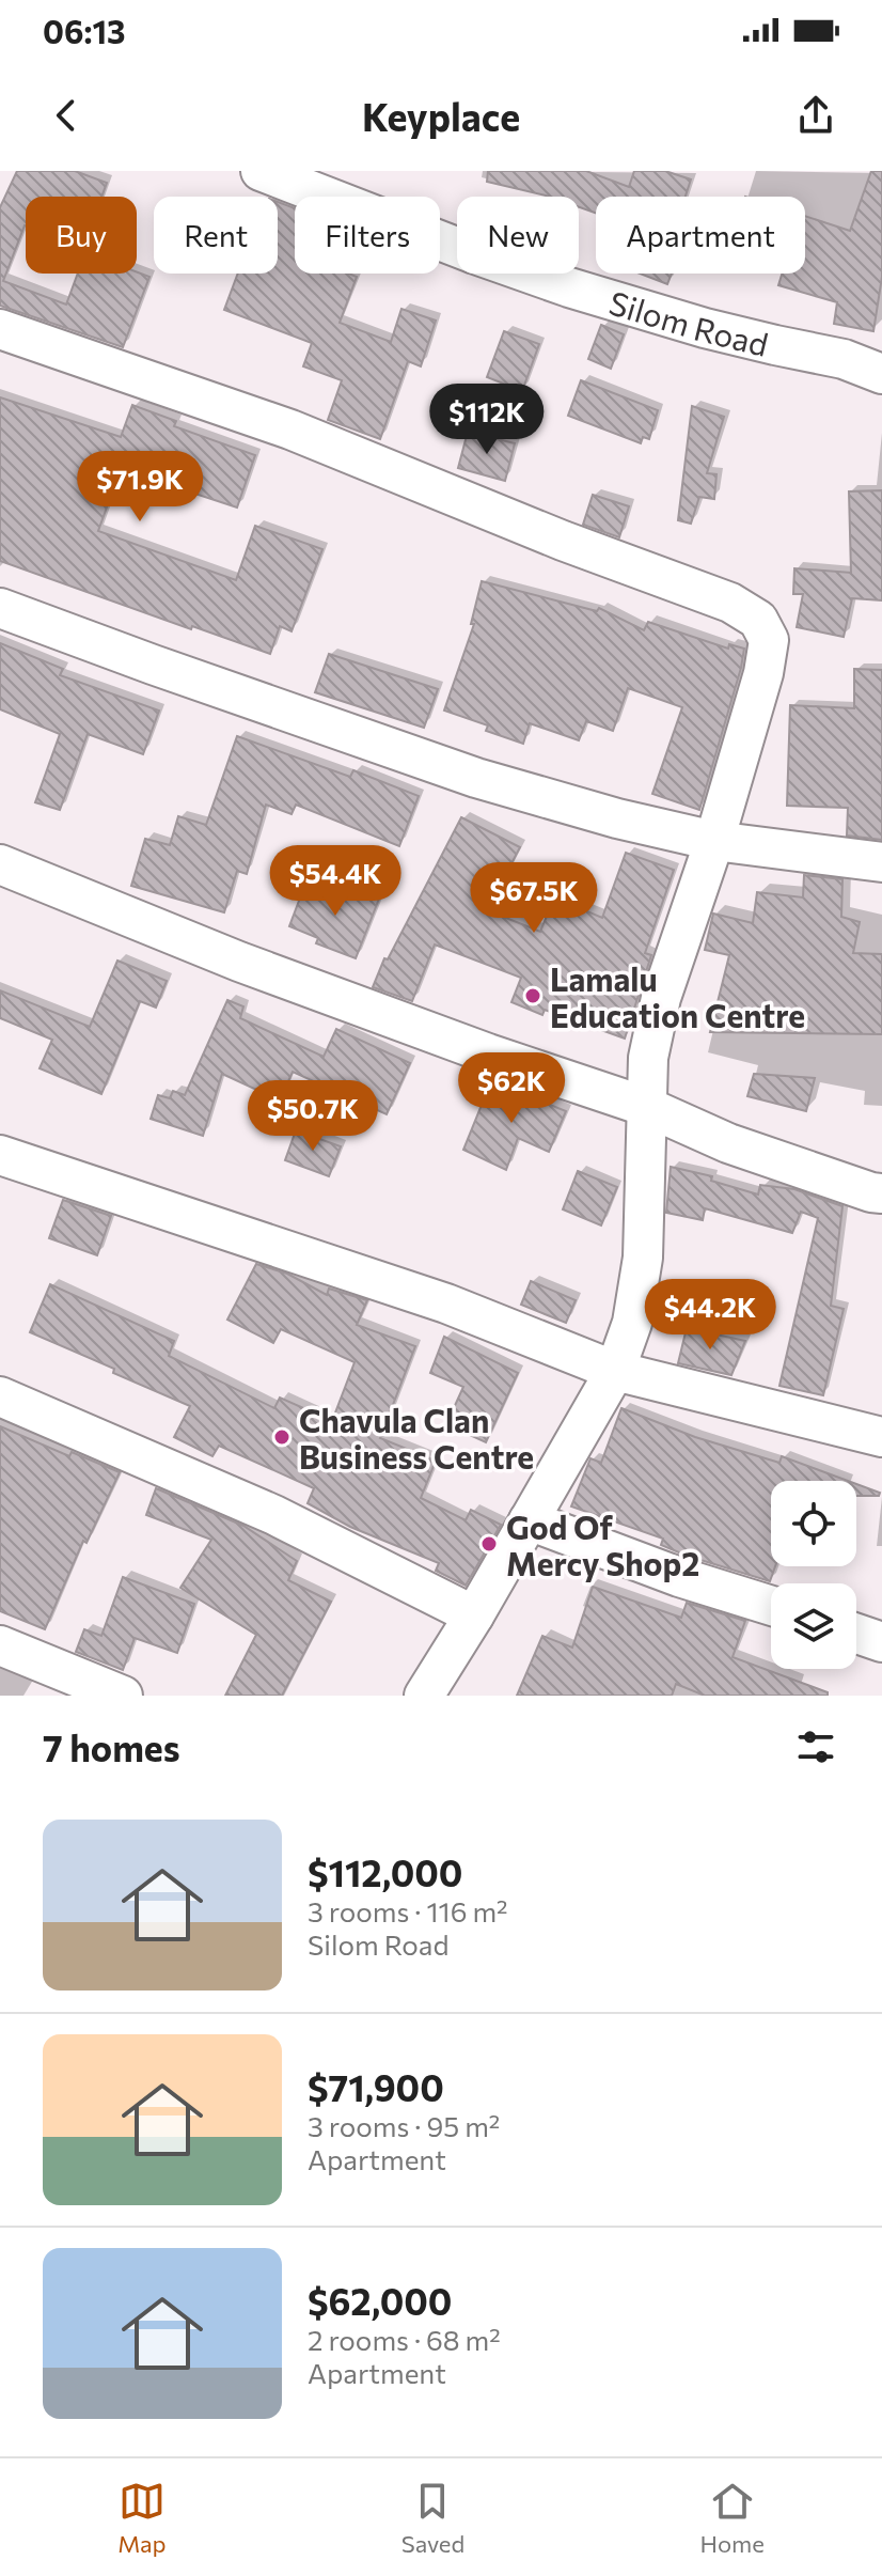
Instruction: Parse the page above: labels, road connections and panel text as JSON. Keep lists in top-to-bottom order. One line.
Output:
{"streets":{"street":["Silom Road"]},"places":["Lamalu Education Centre","Chavula Clan Business Centre","God Of Mercy Shop2"],"page":{"status":"06:13","header":"Keyplace","chip":["Buy","Rent","Filters","New","Apartment"],"price":["$112K","$71.9K","$54.4K","$67.5K","$62K","$50.7K","$44.2K"],"heading":"7 homes","list":[{"name":"$112,000","note":"3 rooms · 116 m² · Silom Road"},{"name":"$71,900","note":"3 rooms · 95 m² · Apartment"},{"name":"$62,000","note":"2 rooms · 68 m² · Apartment"}],"tabs":["Map","Saved","Home"]}}
